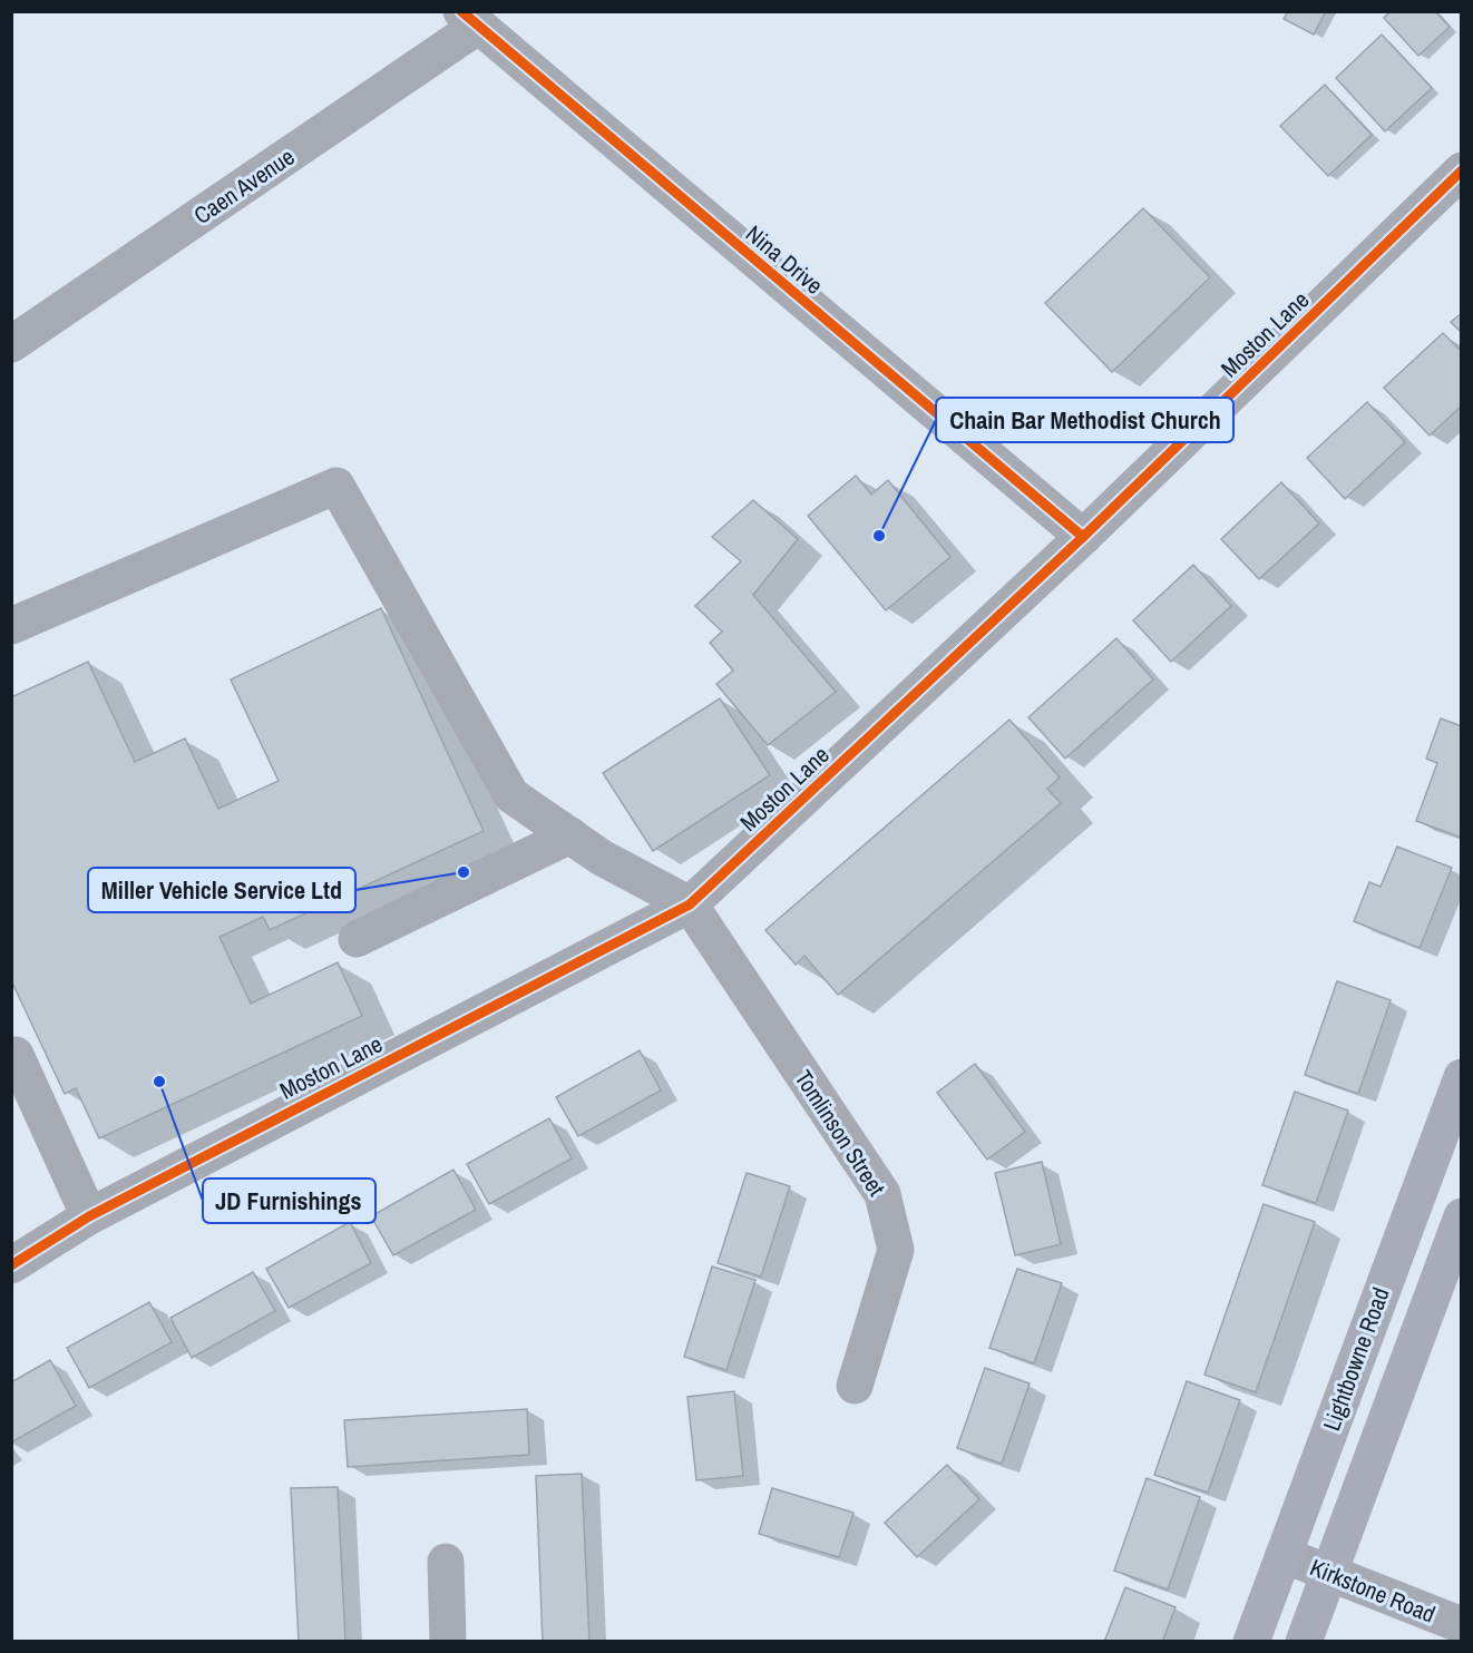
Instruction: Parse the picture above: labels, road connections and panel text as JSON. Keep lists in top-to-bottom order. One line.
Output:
{"streets":{"main road":["Lightbowne Road"],"street":["Caen Avenue","Nina Drive","Moston Lane","Tomlinson Street","Kirkstone Road"]},"crossings":[["Caen Avenue","Nina Drive"],["Nina Drive","Moston Lane"],["Moston Lane","Tomlinson Street"],["Lightbowne Road","Kirkstone Road"]],"places":["Chain Bar Methodist Church","Miller Vehicle Service Ltd","JD Furnishings"]}
